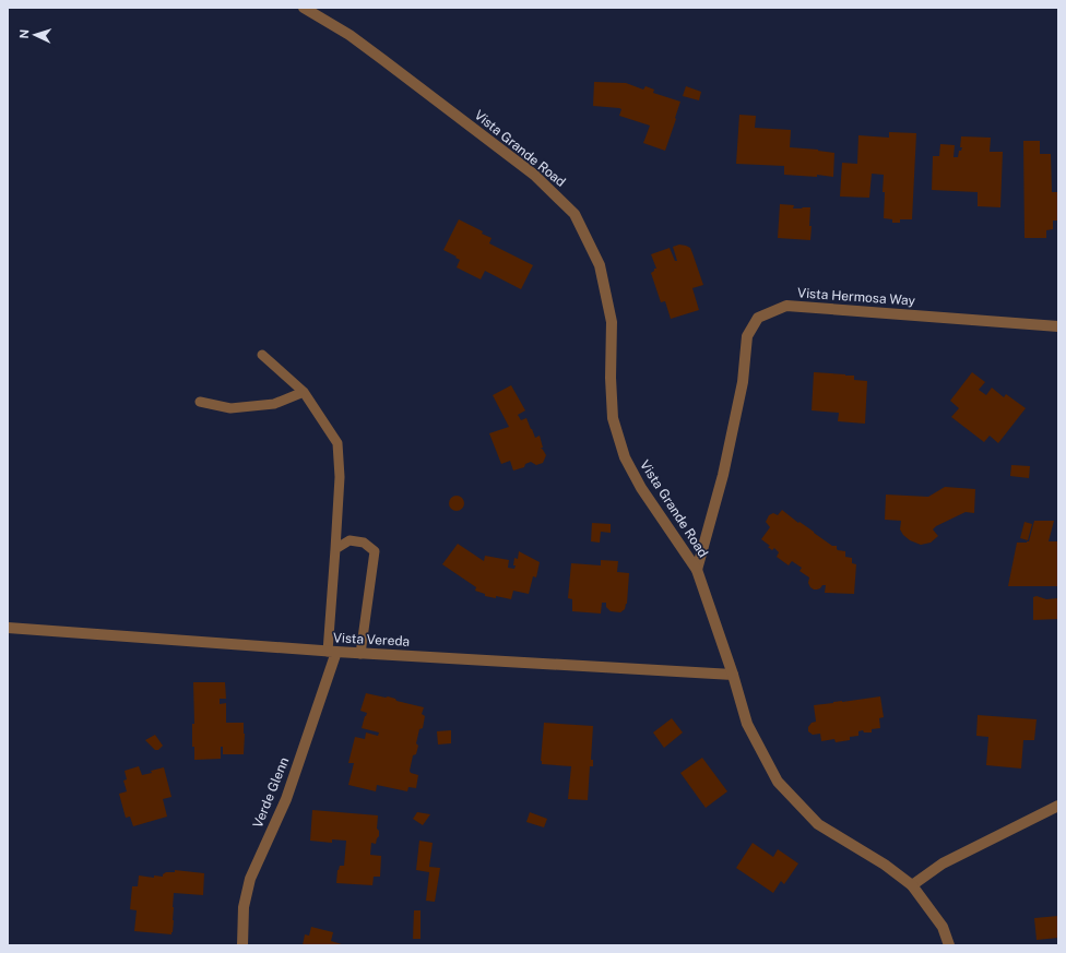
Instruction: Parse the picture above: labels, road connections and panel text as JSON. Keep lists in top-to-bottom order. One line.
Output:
{"streets":{"street":["Vista Grande Road","Vista Hermosa Way","Vista Vereda","Verde Glenn"]},"crossings":[["Vista Grande Road","Vista Hermosa Way"],["Vista Grande Road","Vista Vereda"],["Vista Vereda","Verde Glenn"]],"north":"left"}
